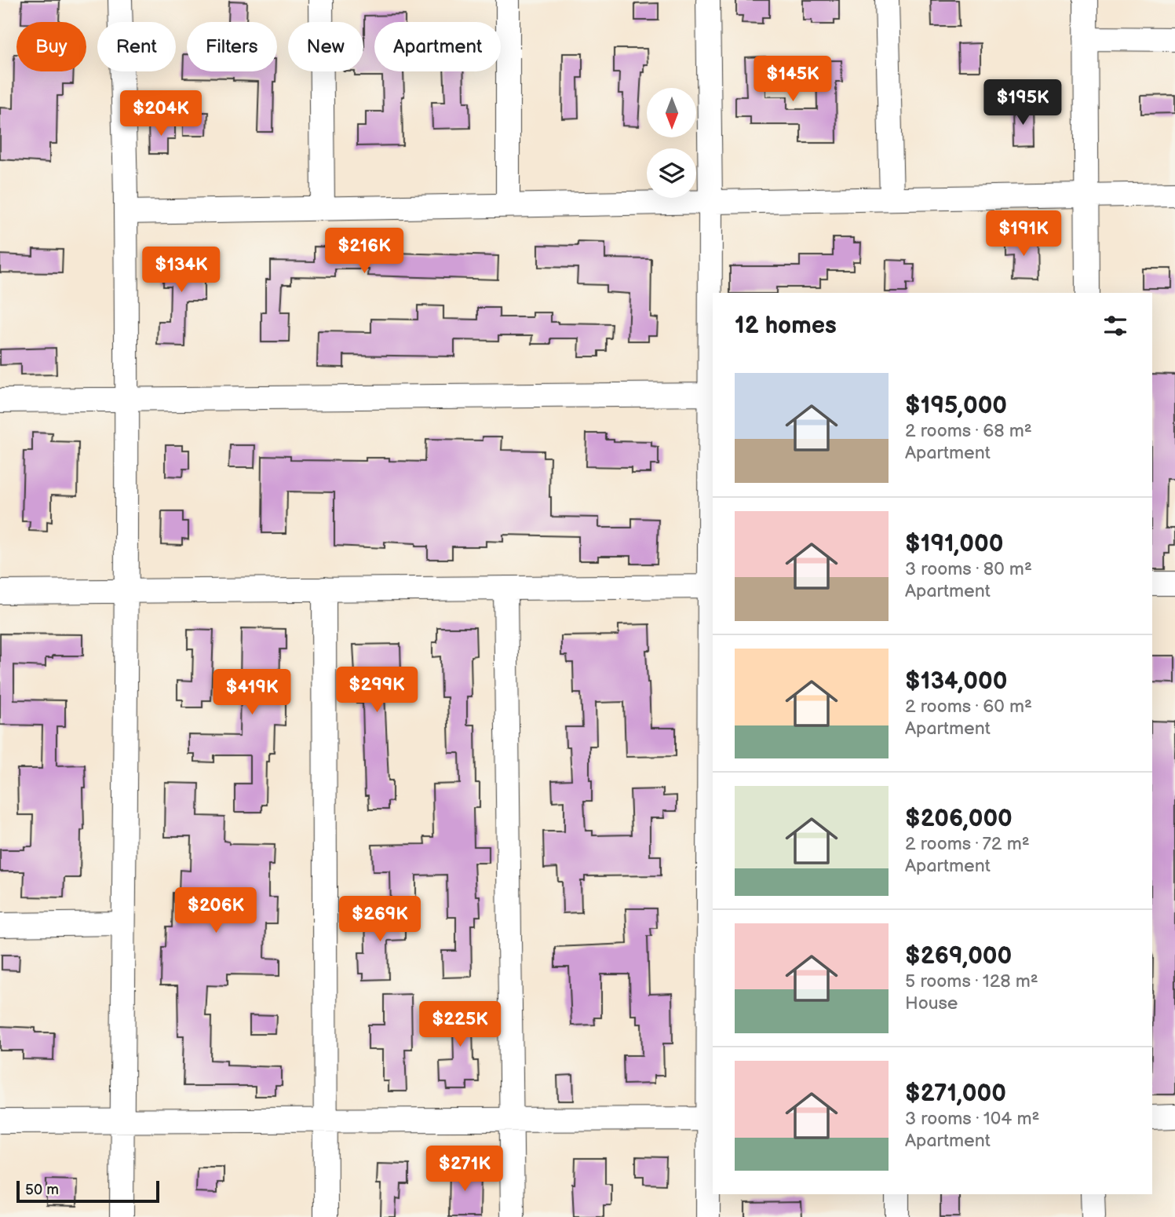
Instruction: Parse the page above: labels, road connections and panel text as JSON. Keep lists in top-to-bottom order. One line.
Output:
{"scale_bar":"50 m","north":"bottom","page":{"chip":["Buy","Rent","Filters","New","Apartment"],"price":["$145K","$195K","$204K","$191K","$216K","$134K","$299K","$419K","$206K","$269K","$225K","$271K"],"heading":"12 homes","list":[{"name":"$195,000","note":"2 rooms · 68 m² · Apartment"},{"name":"$191,000","note":"3 rooms · 80 m² · Apartment"},{"name":"$134,000","note":"2 rooms · 60 m² · Apartment"},{"name":"$206,000","note":"2 rooms · 72 m² · Apartment"},{"name":"$269,000","note":"5 rooms · 128 m² · House"},{"name":"$271,000","note":"3 rooms · 104 m² · Apartment"}],"scale":"50 m"}}
